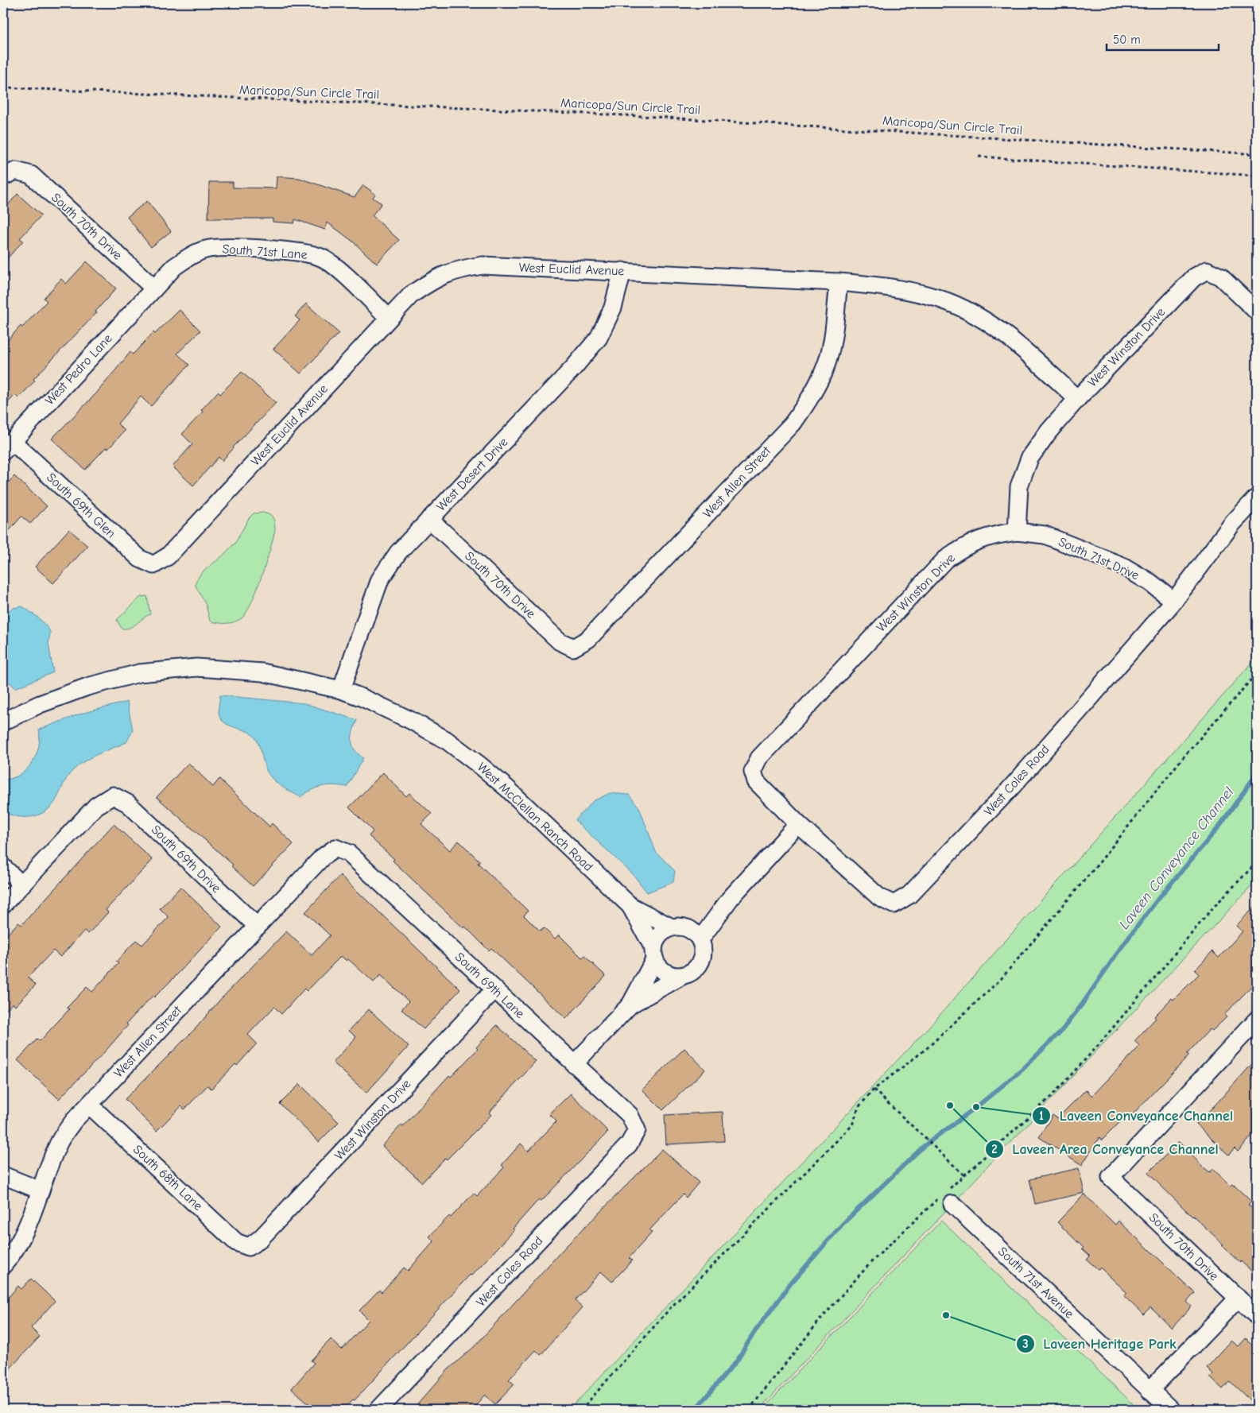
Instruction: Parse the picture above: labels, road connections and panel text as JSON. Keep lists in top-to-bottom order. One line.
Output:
{"streets":{"street":["South 70th Drive","South 71st Lane","West Euclid Avenue","West Winston Drive","West Pedro Lane","West Desert Drive","West Allen Street","South 69th Glen","South 71st Drive","West Coles Road","West McClellan Ranch Road","South 69th Drive","South 69th Lane","South 68th Lane","South 71st Avenue"],"path":["Maricopa/Sun Circle Trail"]},"crossings":[["South 70th Drive","South 71st Lane"],["South 70th Drive","West Pedro Lane"],["South 70th Drive","West Desert Drive"],["South 70th Drive","West Allen Street"],["South 71st Lane","West Euclid Avenue"],["South 71st Lane","West Pedro Lane"],["West Euclid Avenue","West Winston Drive"],["West Euclid Avenue","West Desert Drive"],["West Euclid Avenue","West Allen Street"],["West Euclid Avenue","South 69th Glen"],["West Winston Drive","South 71st Drive"],["West Winston Drive","West Coles Road"],["West Winston Drive","South 69th Lane"],["West Winston Drive","South 68th Lane"],["West Pedro Lane","South 69th Glen"],["West Desert Drive","West McClellan Ranch Road"],["West Allen Street","South 69th Drive"],["West Allen Street","South 69th Lane"],["West Allen Street","South 68th Lane"],["South 71st Drive","West Coles Road"],["West Coles Road","South 69th Lane"]],"water":["Laveen Conveyance Channel"],"places":["Laveen Area Conveyance Channel","Laveen Conveyance Channel","Laveen Heritage Park"],"scale_bar":"50 m"}
